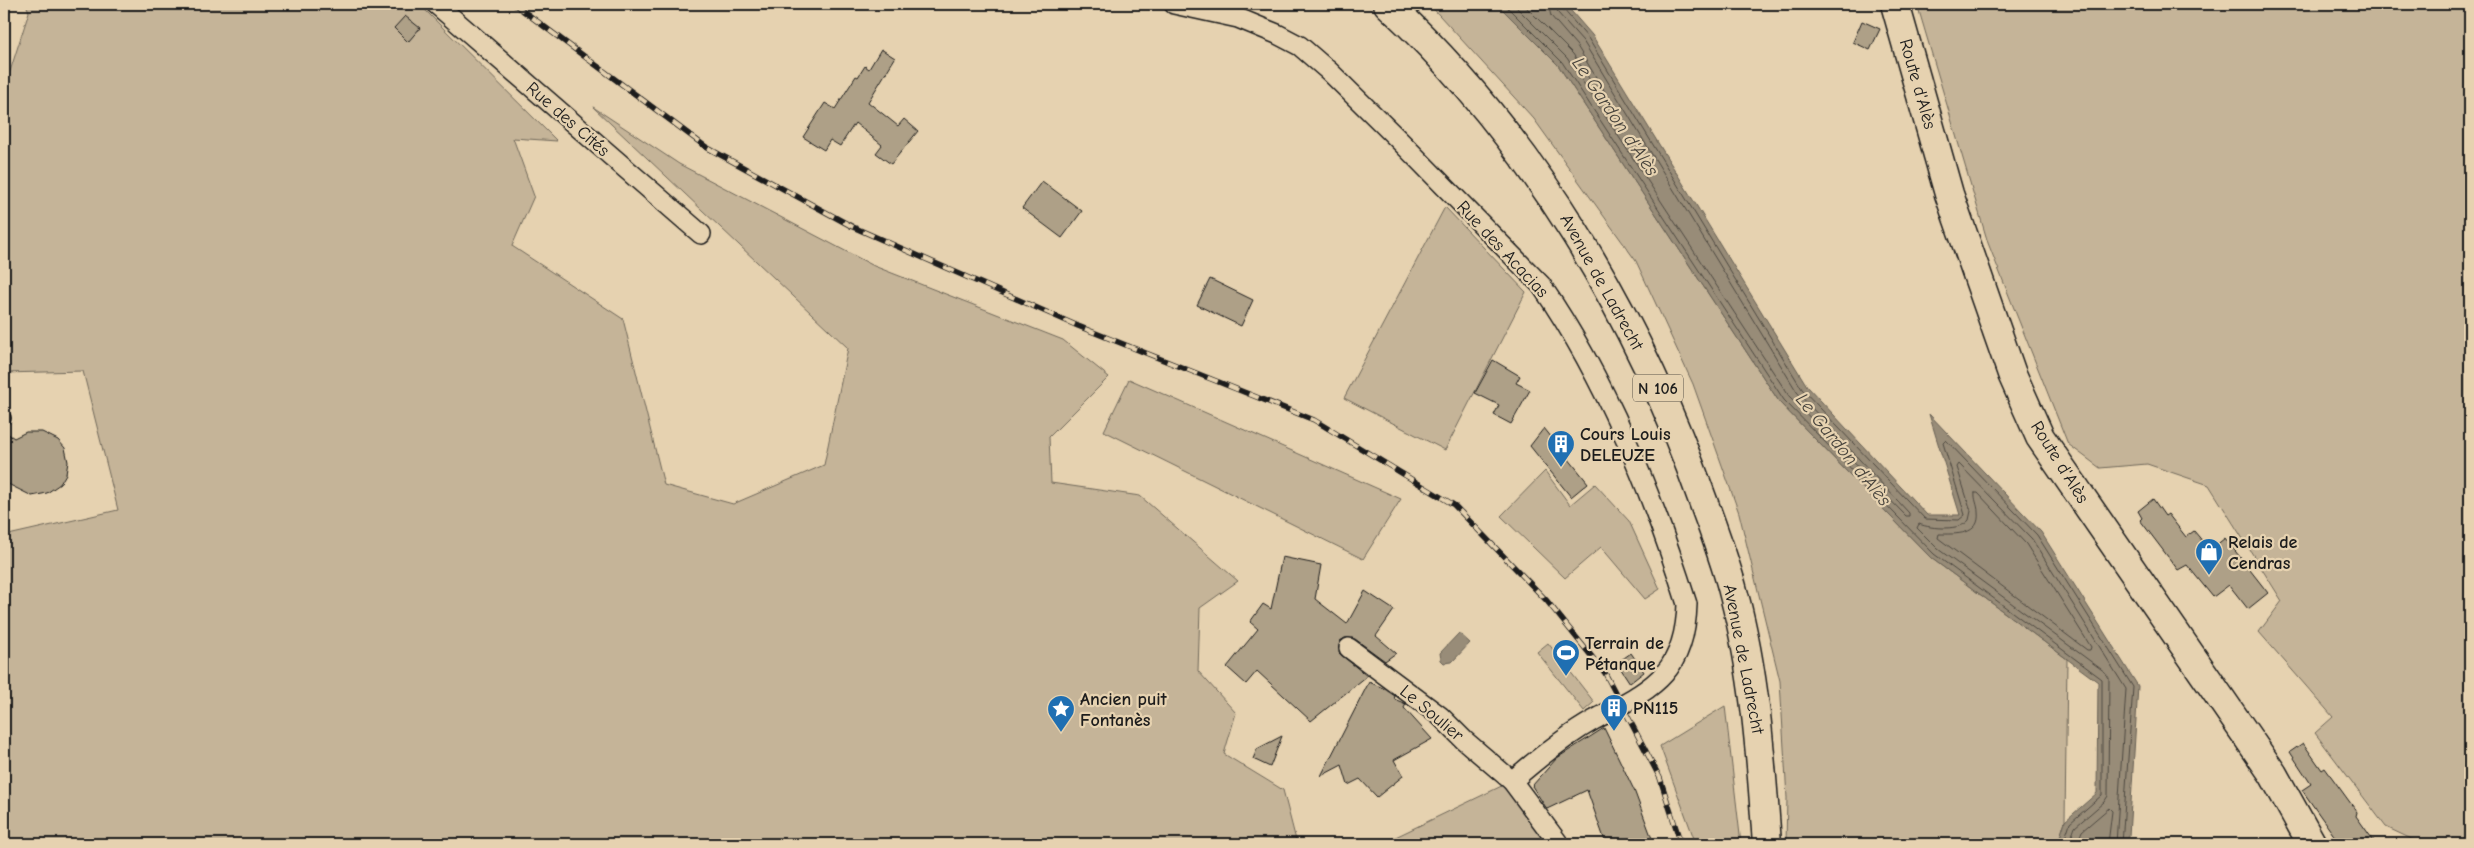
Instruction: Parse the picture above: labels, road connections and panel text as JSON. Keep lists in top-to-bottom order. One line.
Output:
{"streets":{"main road":["Route d'Alès","Avenue de Ladrecht","N 106"],"street":["Rue des Cités","Rue des Acacias","Le Soulier"]},"crossings":[["Rue des Acacias","Le Soulier"]],"water":["Le Gardon d'Alès"],"places":{"building":["Cours Louis DELEUZE","PN115"],"shop":["Relais de Cendras"],"sports":["Terrain de Pétanque"],"place":["Ancien puit Fontanès"]}}
